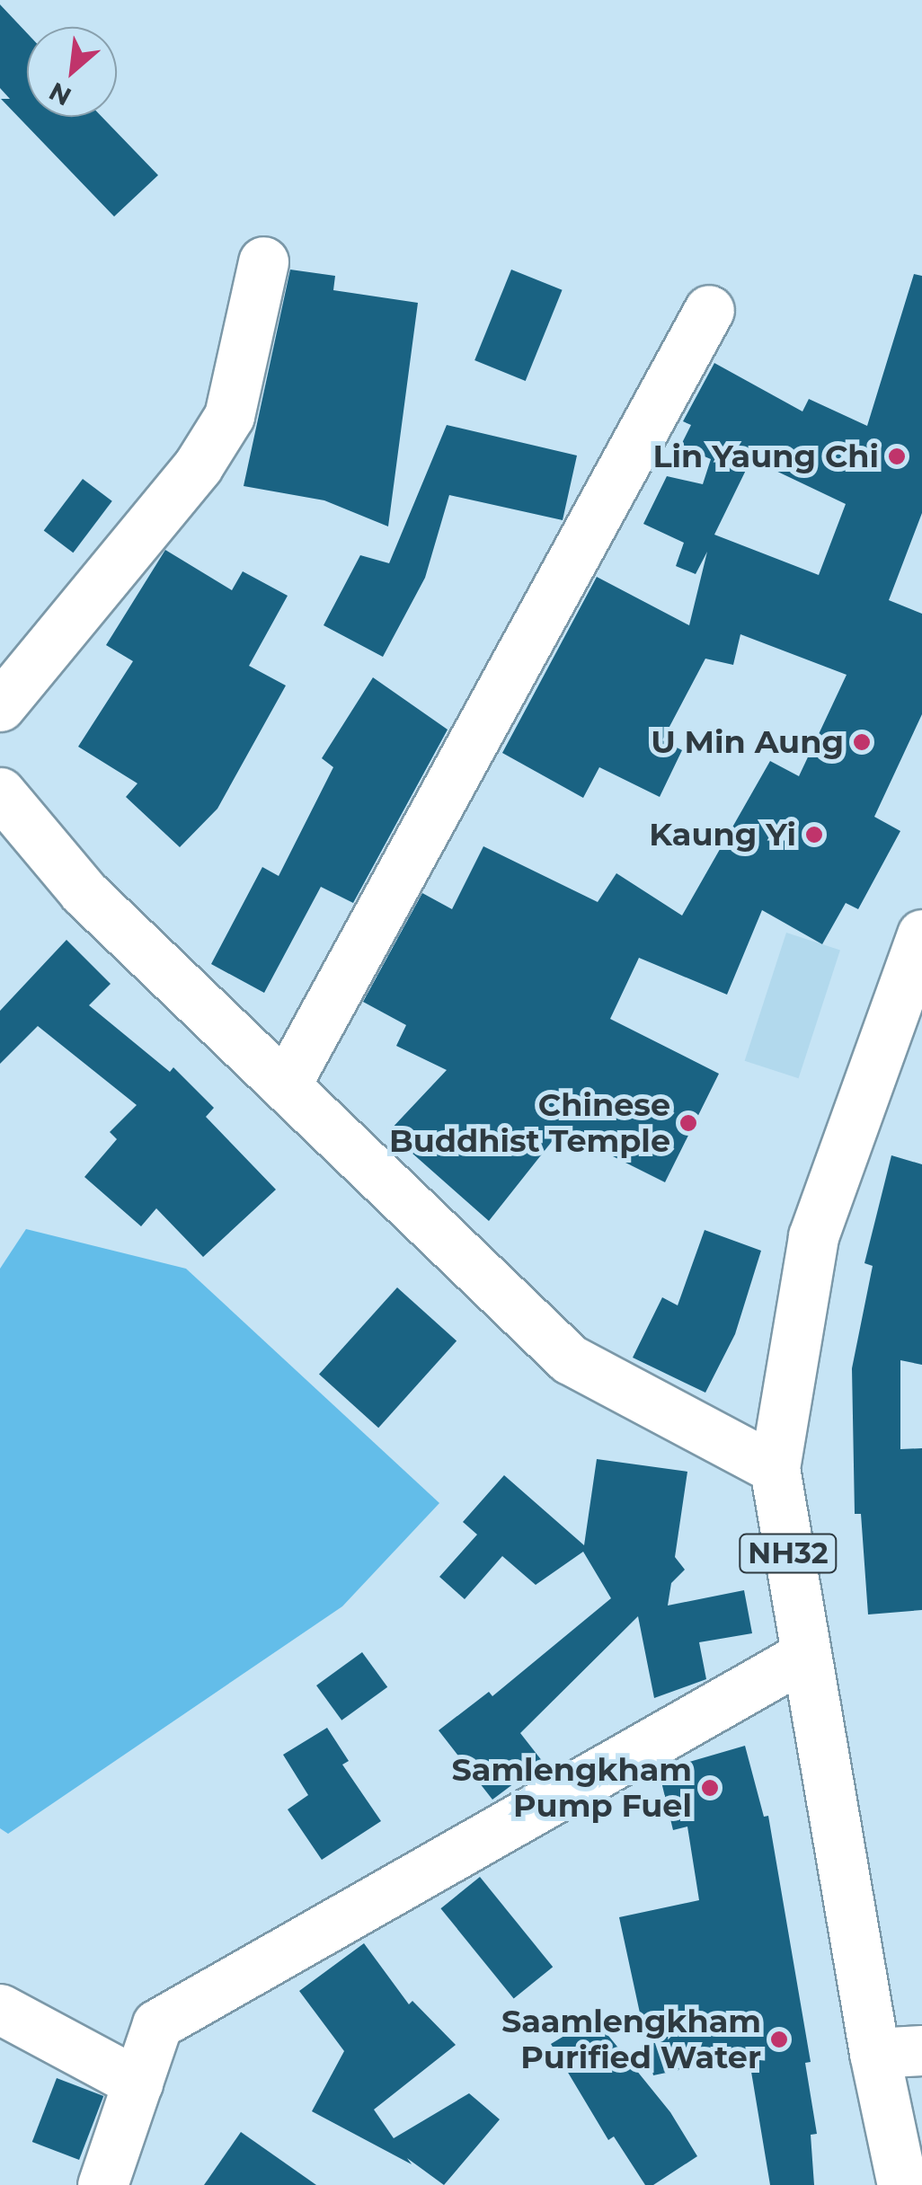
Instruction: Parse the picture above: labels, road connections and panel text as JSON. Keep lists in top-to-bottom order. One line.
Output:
{"streets":{"main road":["NH32"]},"places":["Lin Yaung Chi","U Min Aung","Kaung Yi","Chinese Buddhist Temple","Samlengkham Pump Fuel","Saamlengkham Purified Water"],"north":"bottom left"}
